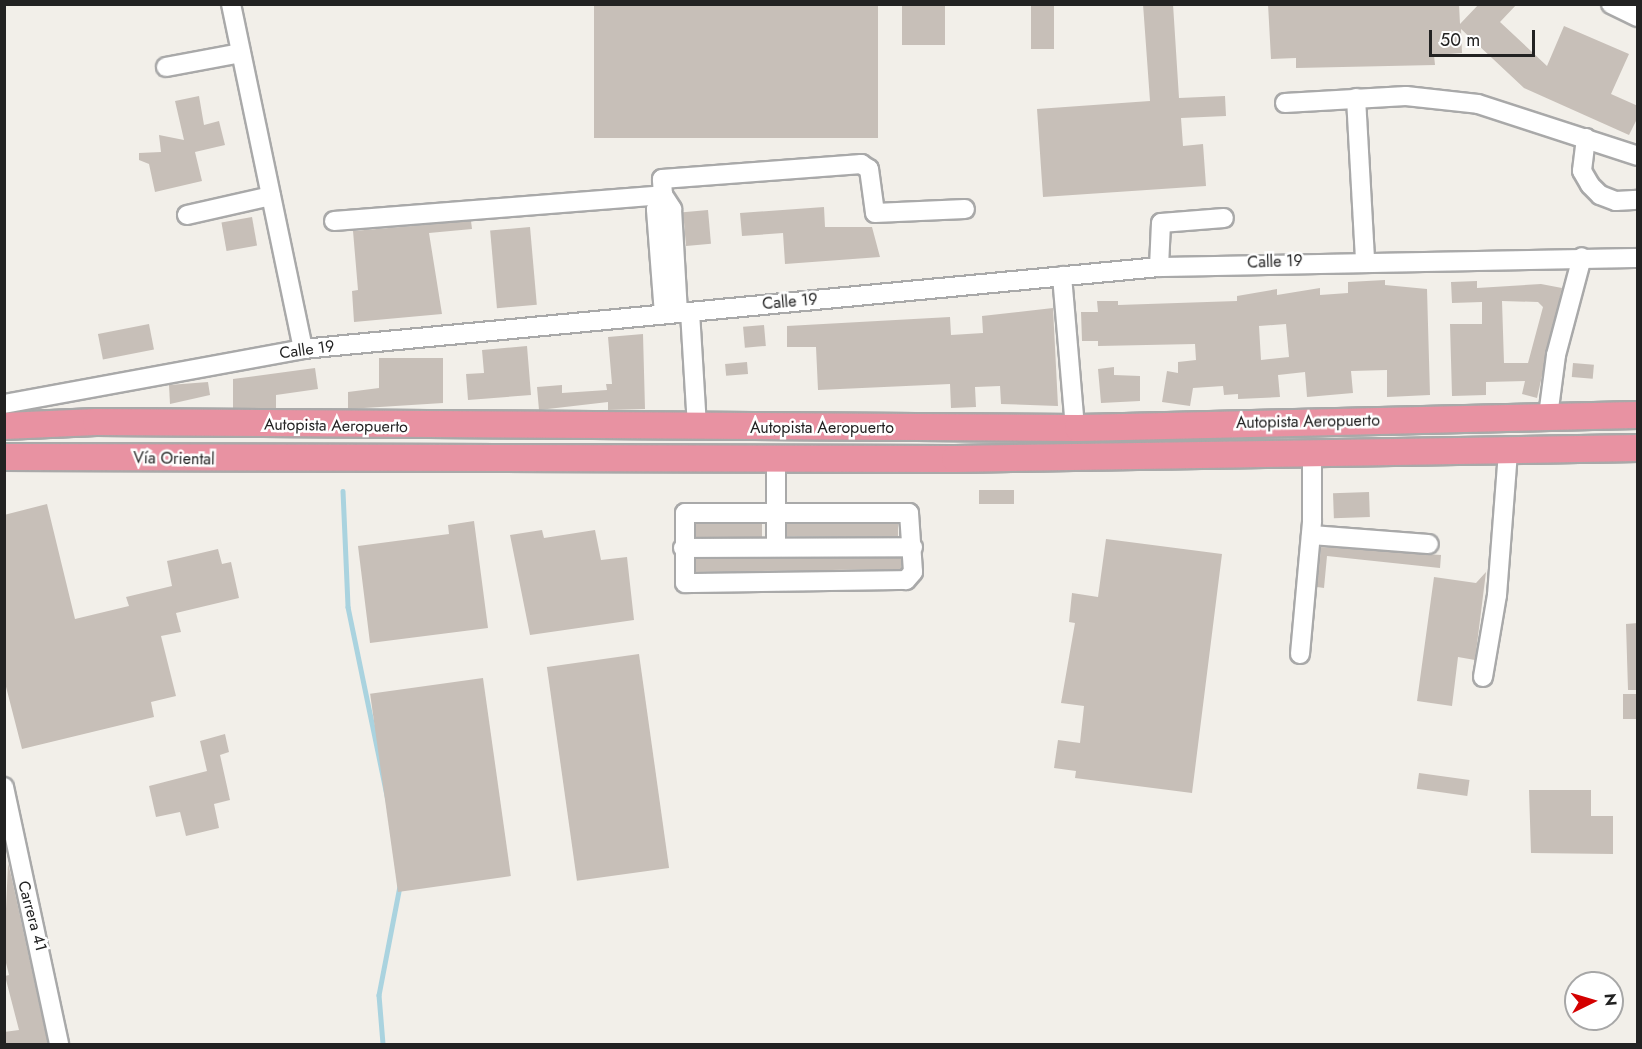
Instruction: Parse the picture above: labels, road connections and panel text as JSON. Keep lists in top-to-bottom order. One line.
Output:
{"streets":{"highway":["Autopista Aeropuerto","Vía Oriental"],"street":["Calle 19","Carrera 41"]},"crossings":[["Calle 19","Autopista Aeropuerto"],["Autopista Aeropuerto","Vía Oriental"]],"scale_bar":"50 m","north":"right"}
